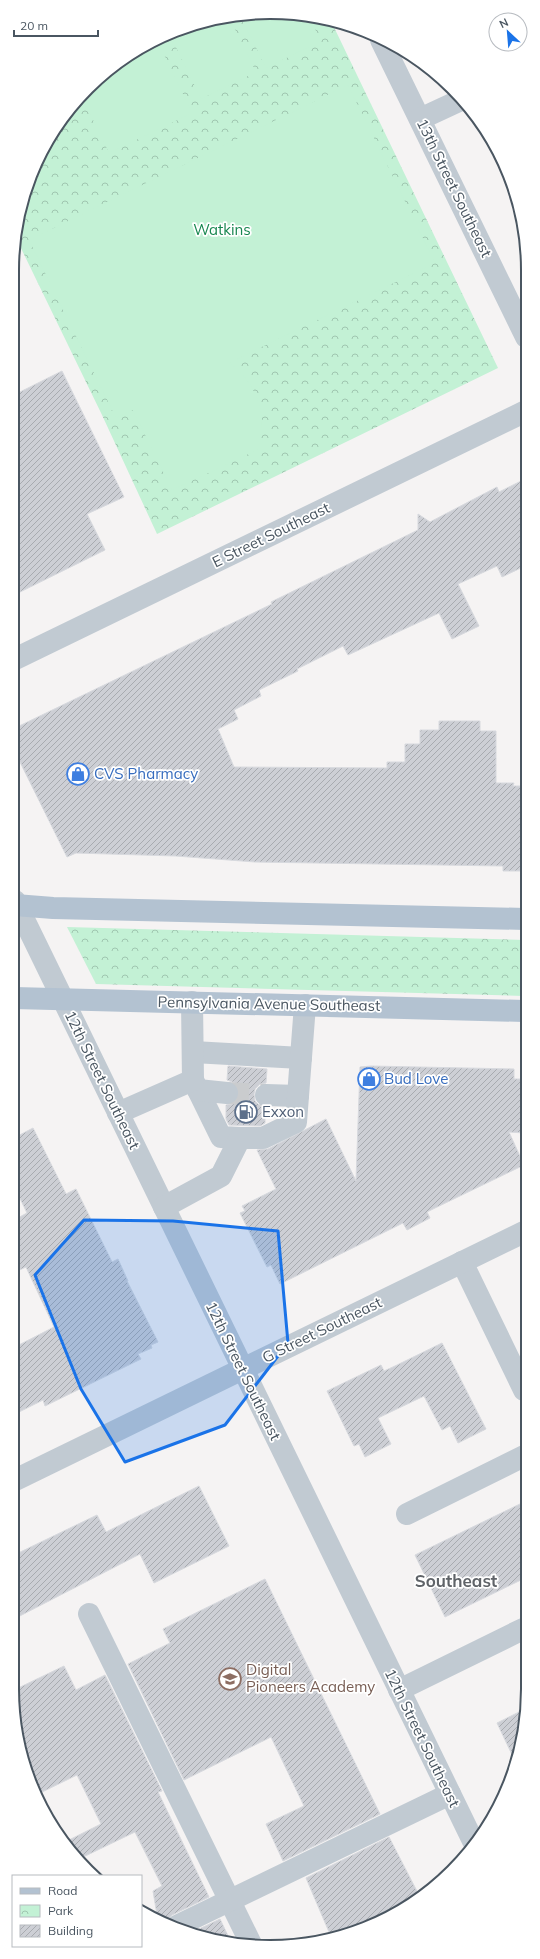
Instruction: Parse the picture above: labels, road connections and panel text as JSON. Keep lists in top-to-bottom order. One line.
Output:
{"streets":{"main road":["Pennsylvania Avenue Southeast"],"street":["13th Street Southeast","E Street Southeast","12th Street Southeast","G Street Southeast"]},"crossings":[["Pennsylvania Avenue Southeast","12th Street Southeast"],["12th Street Southeast","G Street Southeast"]],"districts":["Southeast"],"parks":["Watkins"],"places":{"shop":["CVS Pharmacy","Bud Love"],"fuel station":["Exxon"],"school or university":["Digital Pioneers Academy"]},"legend":["Road","Park","Building"],"scale_bar":"20 m","north":"top left"}
